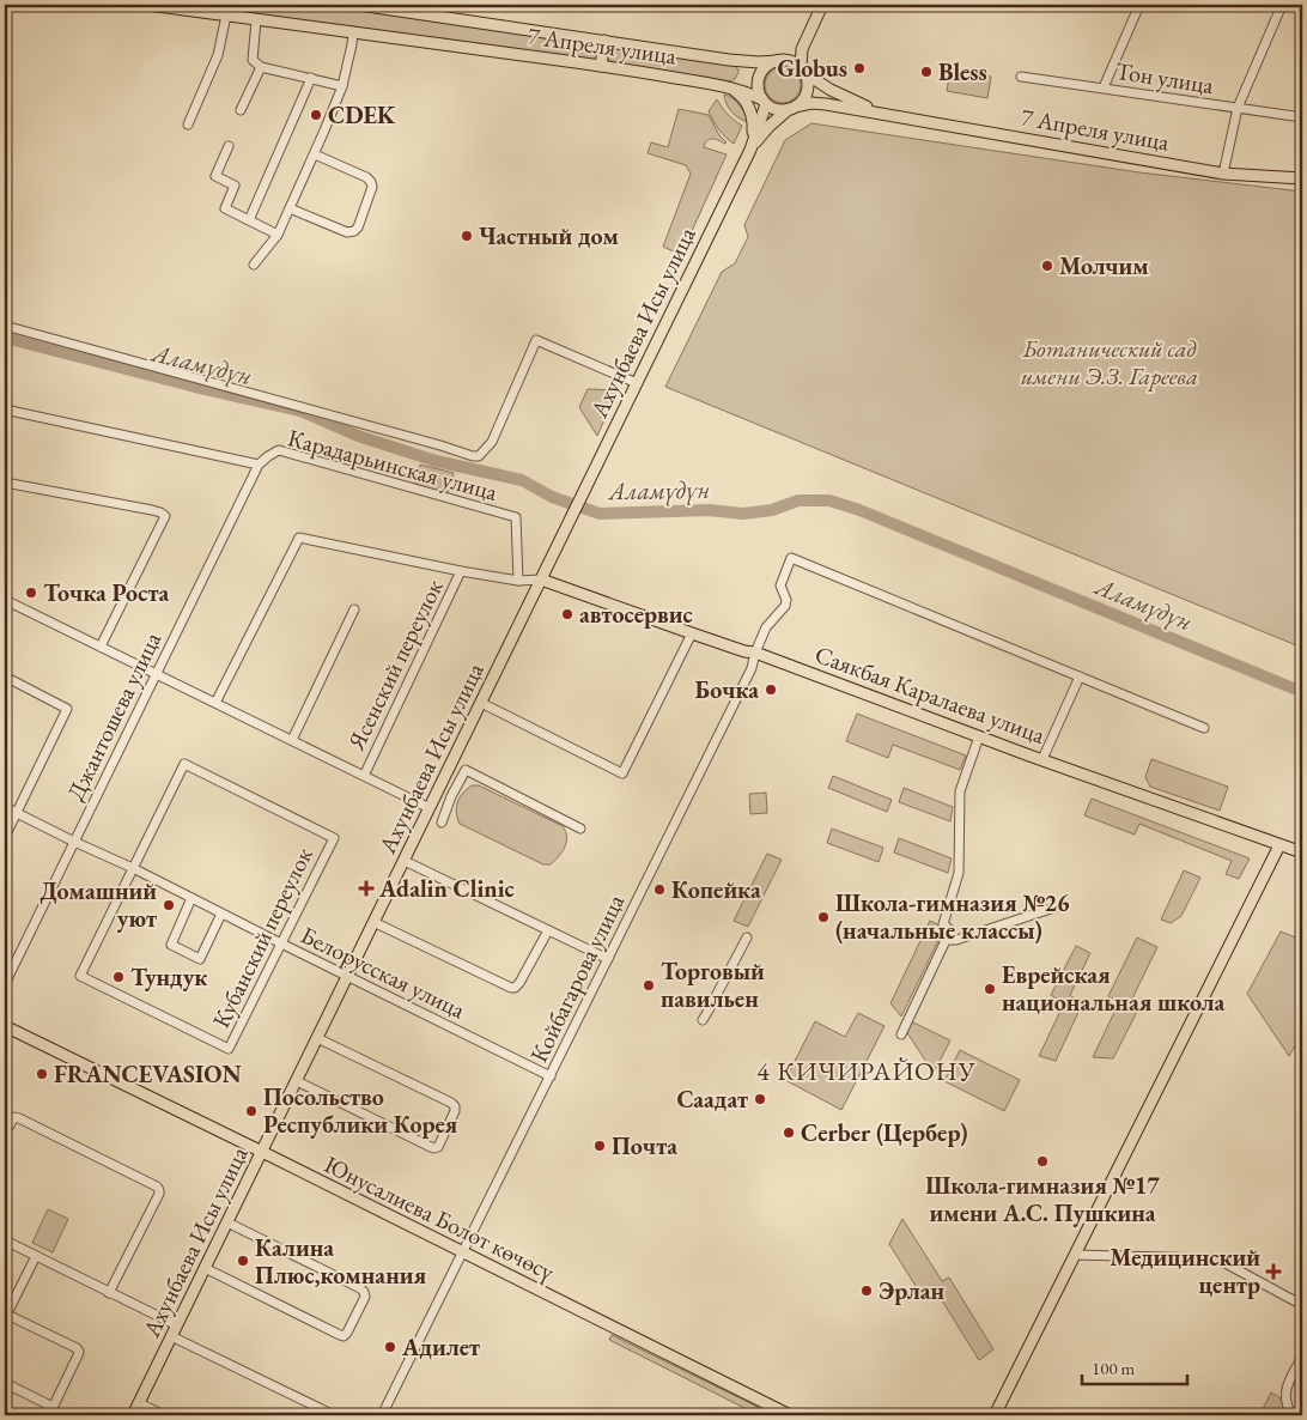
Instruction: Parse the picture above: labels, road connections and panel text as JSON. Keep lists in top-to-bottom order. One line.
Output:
{"streets":{"main road":["7 Апреля улица","Ахунбаева Исы улица","Саякбая Каралаева улица","Юнусалиева Болот көчөсү"],"street":["Тон улица","Карадарьинская улица","Ясенский переулок","Джантошева улица","Кубанский переулок","Белорусская улица","Койбагарова улица"]},"crossings":[["7 Апреля улица","Ахунбаева Исы улица"],["Ахунбаева Исы улица","Саякбая Каралаева улица"],["Ахунбаева Исы улица","Белорусская улица"],["Ахунбаева Исы улица","Юнусалиева Болот көчөсү"],["Карадарьинская улица","Ясенский переулок"],["Карадарьинская улица","Джантошева улица"],["Саякбая Каралаева улица","Койбагарова улица"],["Джантошева улица","Белорусская улица"],["Кубанский переулок","Белорусская улица"],["Белорусская улица","Койбагарова улица"],["Койбагарова улица","Юнусалиева Болот көчөсү"]],"districts":["4 КИЧИРАЙОНУ"],"water":["Аламүдүн"],"parks":["Ботанический сад имени Э.З. Гареева"],"places":{"other":["Globus","Bless","CDEK","Частный дом","Молчим","Точка Роста","автосервис","Бочка","Копейка","Домашний уют","Школа-гимназия №26 (начальные классы)","Тундук","Торговый павильен","Еврейская национальная школа","FRANCEVASION","Саадат","Посольство Республики Корея","Cerber (Цербер)","Почта","Школа-гимназия №17 имени А.С. Пушкина","Калина Плюс,комнания","Эрлан","Адилет"],"health":["Adalin Clinic","Медицинский центр"]},"scale_bar":"100 m"}
